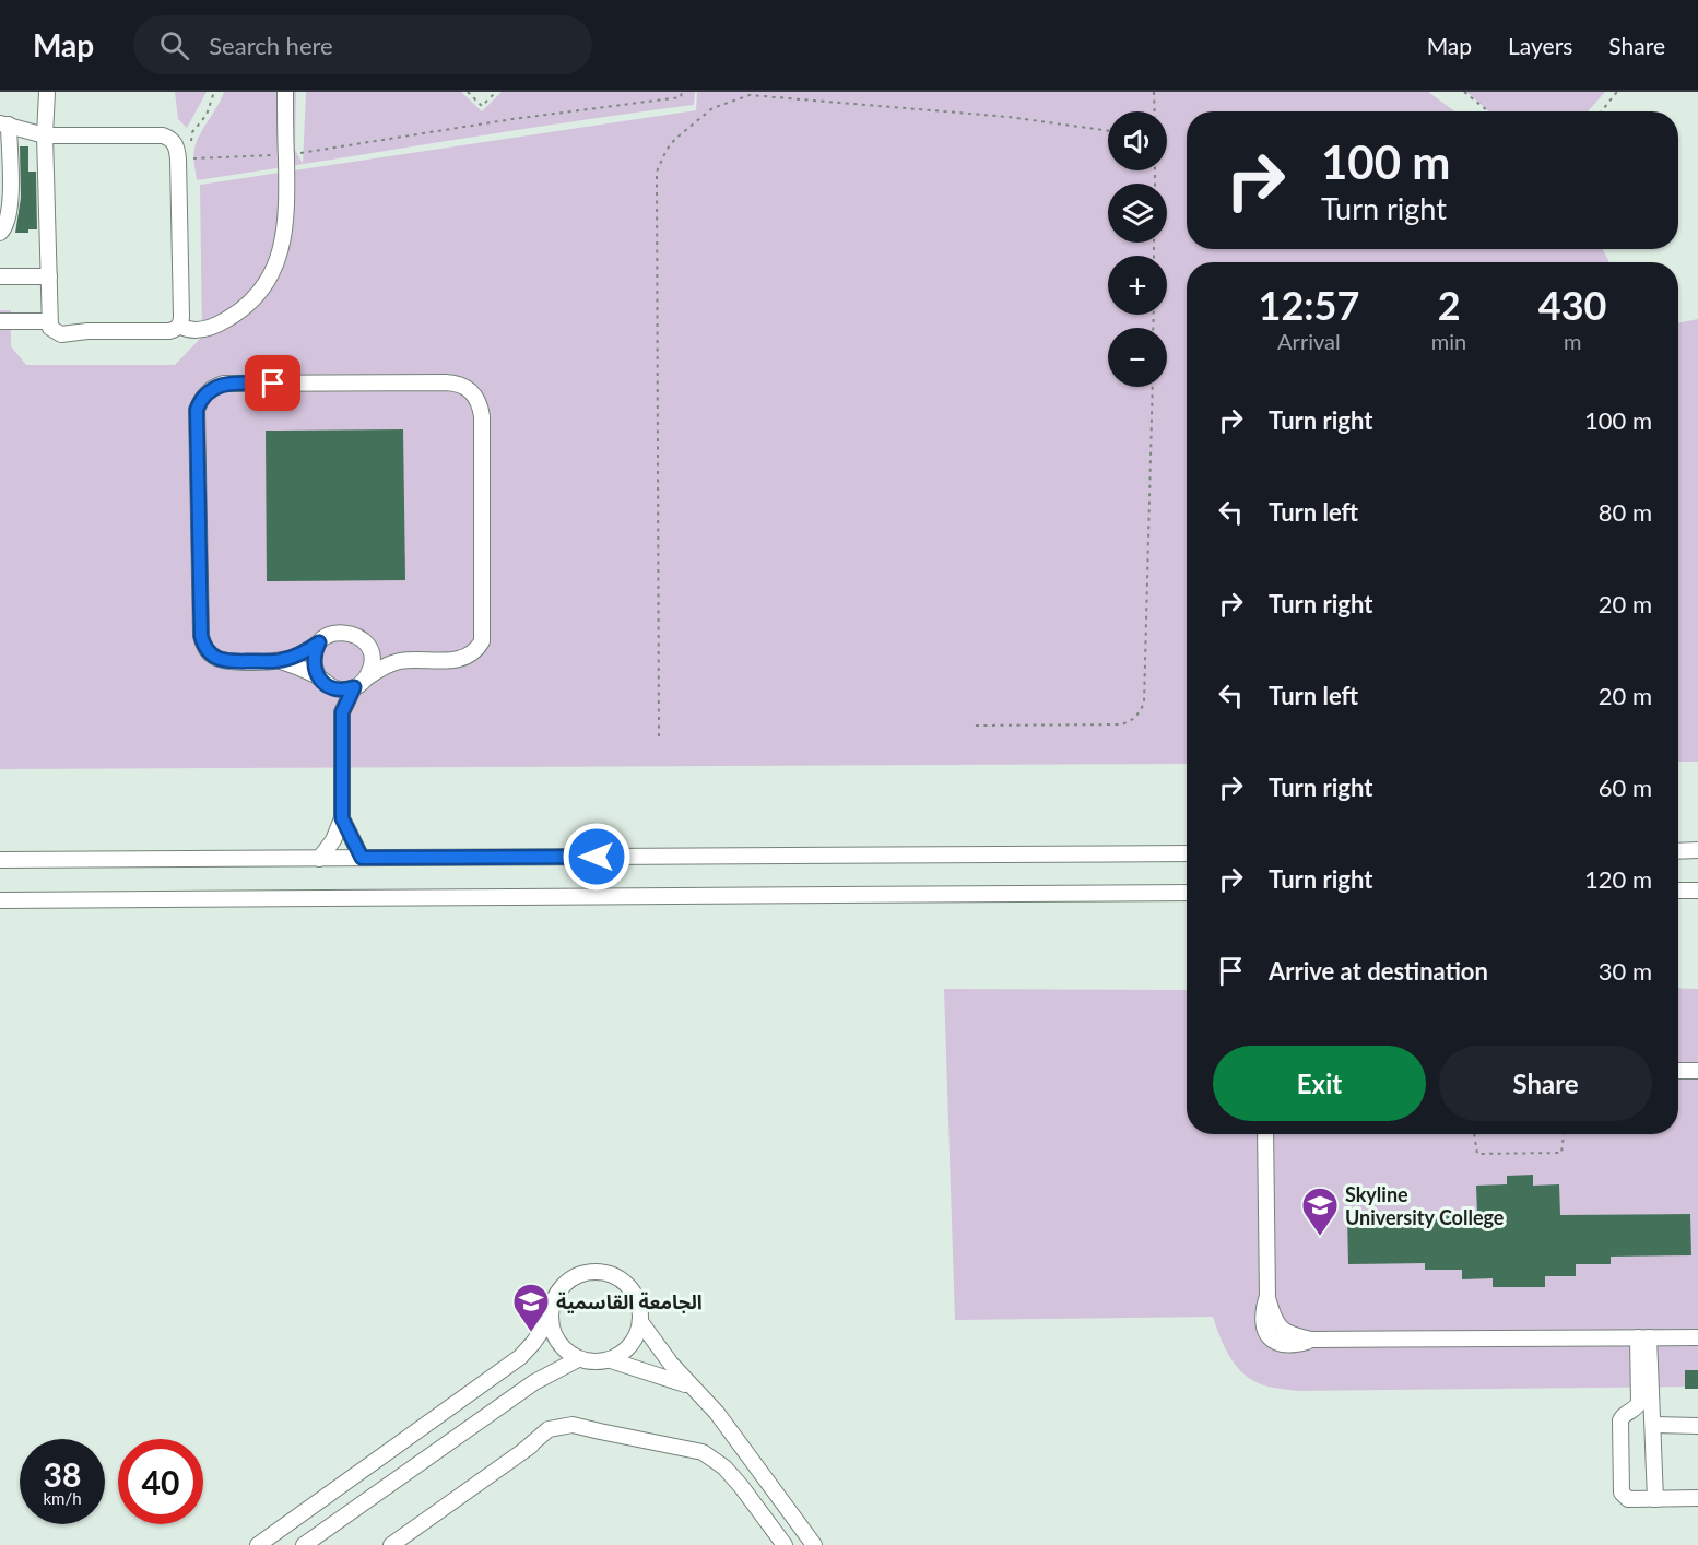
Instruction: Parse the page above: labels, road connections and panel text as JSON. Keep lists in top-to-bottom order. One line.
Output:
{"places":{"school or university":["Skyline University College","الجامعة القاسمية"]},"page":{"header":"Map","search":"Search here","nav":["Map","Layers","Share"],"map_buttons":["+","−"],"turn":["100 m","Turn right"],"eta":["12:57","Arrival","2","min","430","m"],"list":[{"name":"Turn right","value":"100 m"},{"name":"Turn left","value":"80 m"},{"name":"Turn right","value":"20 m"},{"name":"Turn left","value":"20 m"},{"name":"Turn right","value":"60 m"},{"name":"Turn right","value":"120 m"},{"name":"Arrive at destination","value":"30 m"}],"buttons":["Exit","Share"],"speed":"38 km/h","limit":"40"}}
